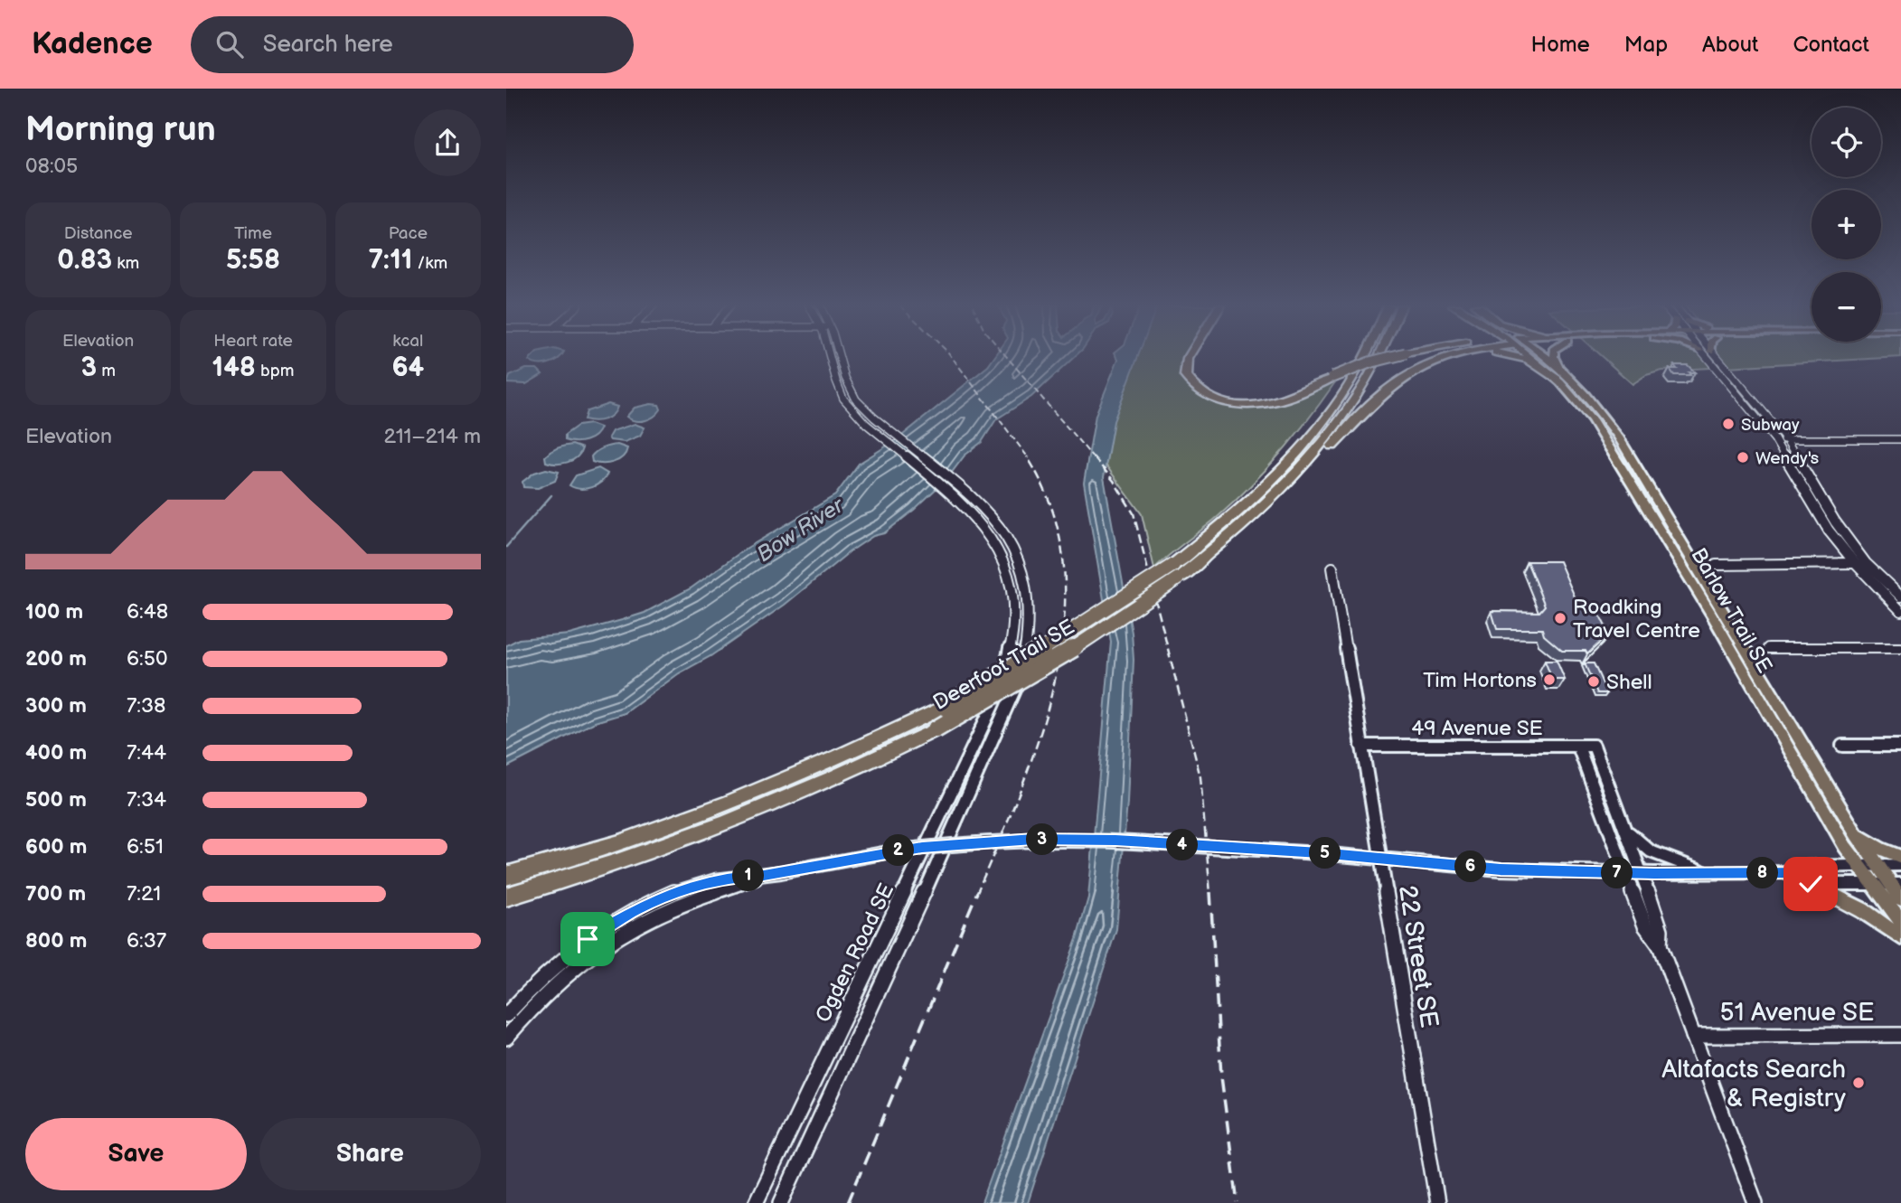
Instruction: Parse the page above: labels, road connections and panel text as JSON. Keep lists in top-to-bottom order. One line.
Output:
{"streets":{"highway":["Deerfoot Trail SE"],"main road":["Barlow Trail SE"],"street":["49 Avenue SE","Ogden Road SE","22 Street SE","51 Avenue SE"]},"crossings":[["49 Avenue SE","22 Street SE"]],"water":["Bow River"],"places":["Subway","Wendy's","Roadking Travel Centre","Tim Hortons","Shell","Altafacts Search & Registry"],"page":{"header":"Kadence","search":"Search here","nav":["Home","Map","About","Contact"],"heading":["Morning run","08:05"],"map_buttons":["+","−"],"stats":[["Distance","0.83 km"],["Time","5:58"],["Pace","7:11 /km"],["Elevation","3 m"],["Heart rate","148 bpm"],["kcal","64"]],"chart":["Elevation","211–214 m"],"list":[{"name":"100 m","note":"6:48"},{"name":"200 m","note":"6:50"},{"name":"300 m","note":"7:38"},{"name":"400 m","note":"7:44"},{"name":"500 m","note":"7:34"},{"name":"600 m","note":"6:51"},{"name":"700 m","note":"7:21"},{"name":"800 m","note":"6:37"}],"pins":["3","4","2","5","6","7","8","1"],"buttons":["Save","Share"]}}
